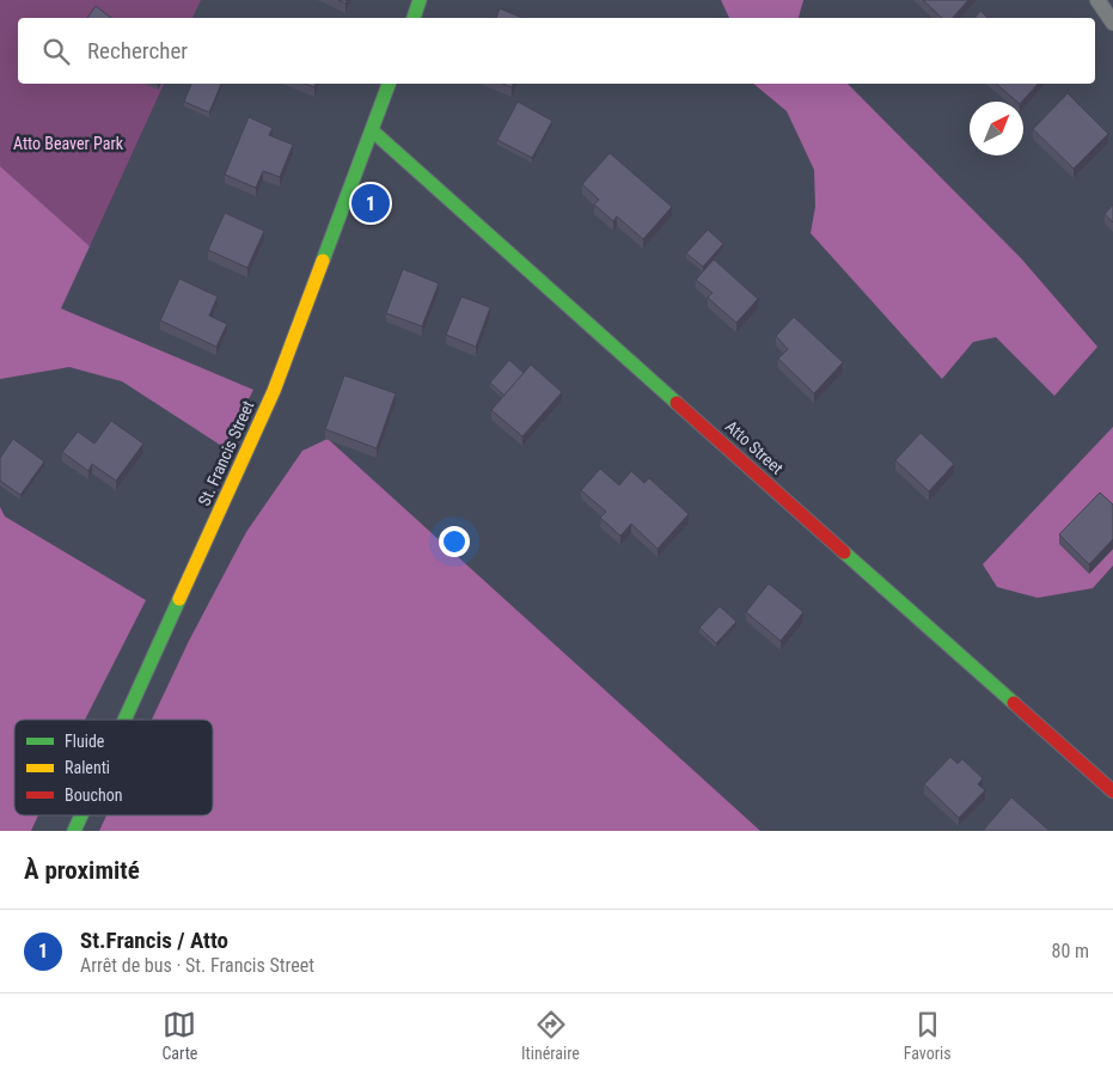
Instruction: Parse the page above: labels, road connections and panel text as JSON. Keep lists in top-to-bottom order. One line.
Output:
{"streets":{"street":["Atto Street","St. Francis Street"]},"crossings":[["Atto Street","St. Francis Street"]],"parks":["Atto Beaver Park"],"legend":["Fluide","Ralenti","Bouchon"],"north":"top right","page":{"search":"Rechercher","pins":"1","heading":"À proximité","list":[{"mark":"1","name":"St.Francis / Atto","note":"Arrêt de bus · St. Francis Street","value":"80 m"}],"nav":["Carte","Itinéraire","Favoris"]}}
